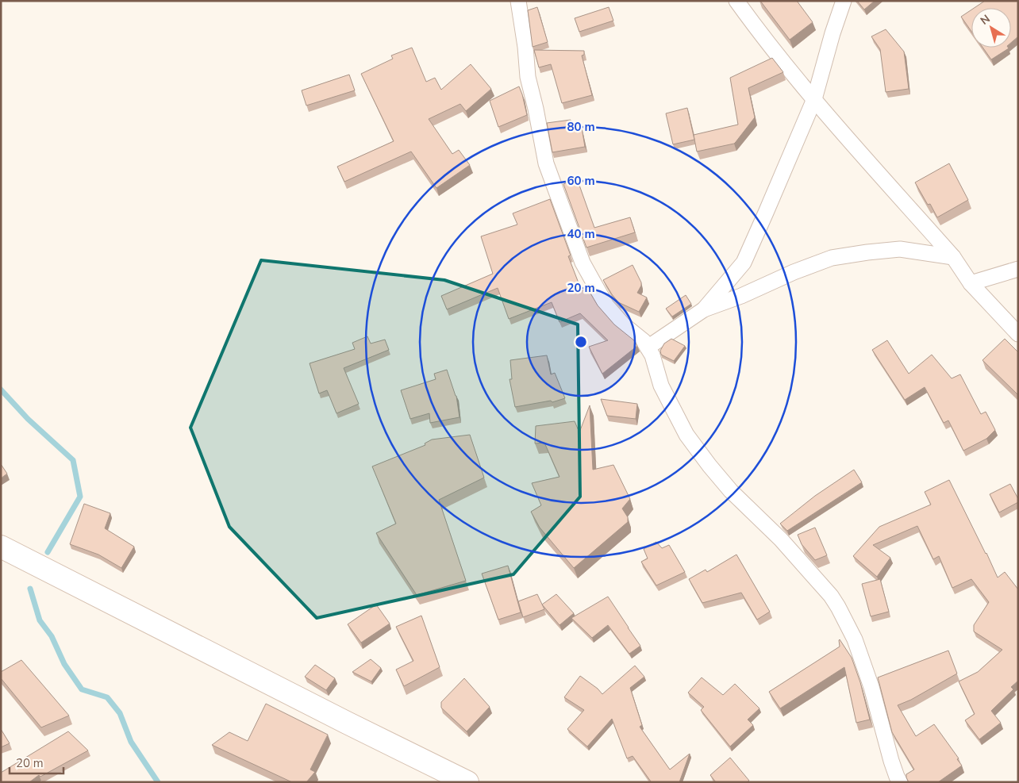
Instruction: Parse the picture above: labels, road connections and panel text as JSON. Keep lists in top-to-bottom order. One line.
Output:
{"scale_bar":"20 m","north":"top left","rings":["80 m","60 m","40 m","20 m"]}
